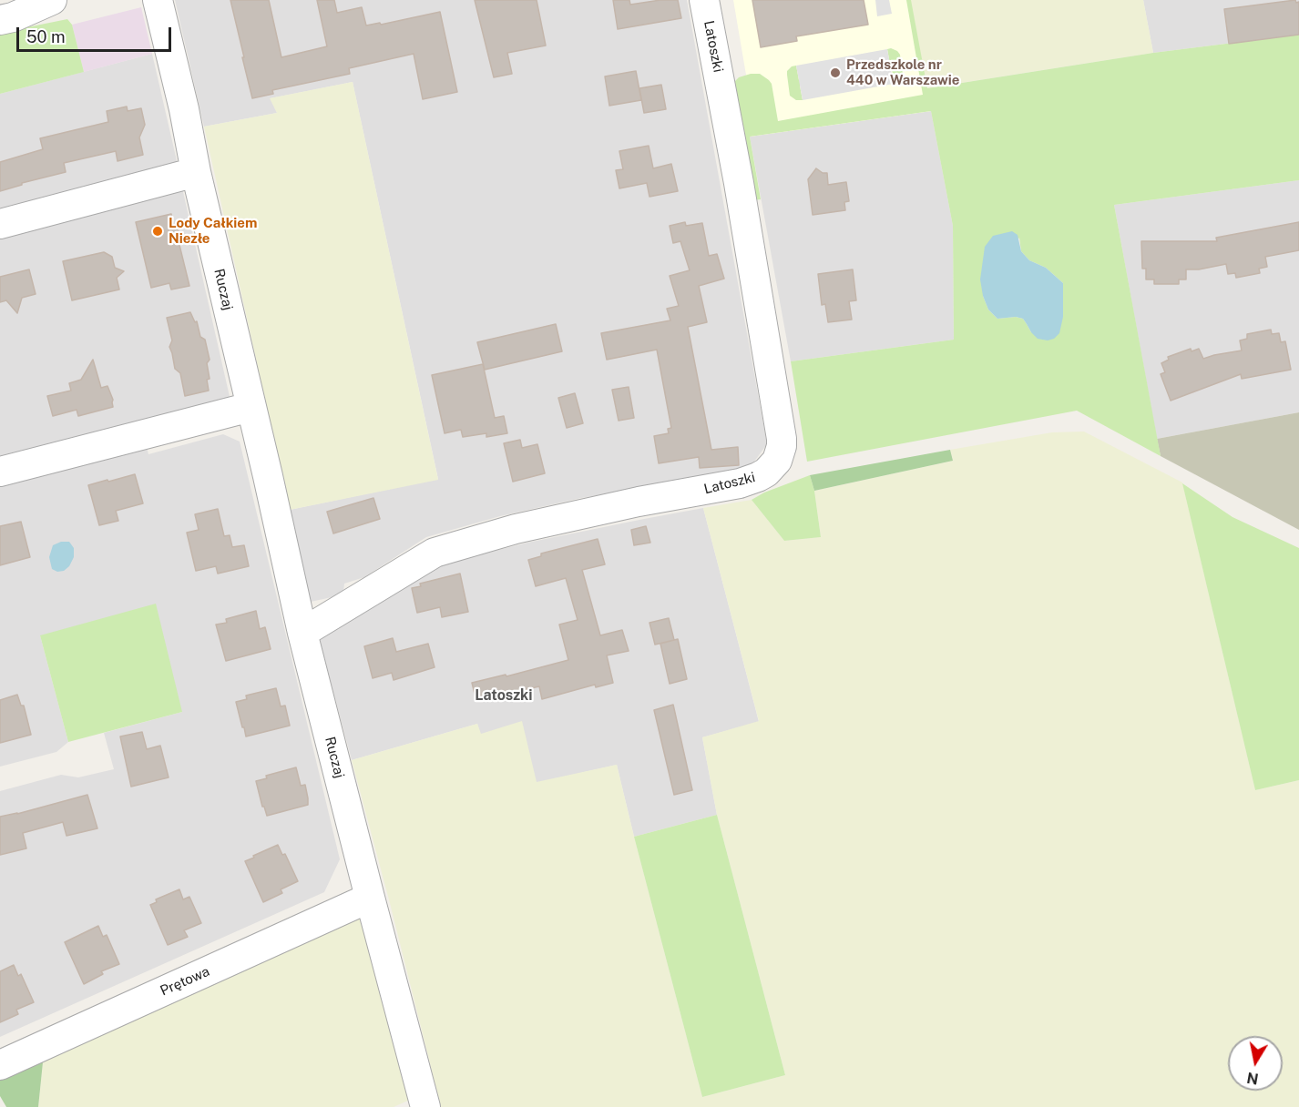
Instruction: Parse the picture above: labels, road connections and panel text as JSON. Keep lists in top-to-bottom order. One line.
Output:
{"streets":{"street":["Latoszki","Ruczaj","Prętowa"]},"crossings":[["Latoszki","Ruczaj"],["Ruczaj","Prętowa"]],"districts":["Latoszki"],"places":["Przedszkole nr 440 w Warszawie","Lody Całkiem Niezłe"],"scale_bar":"50 m","north":"bottom"}
